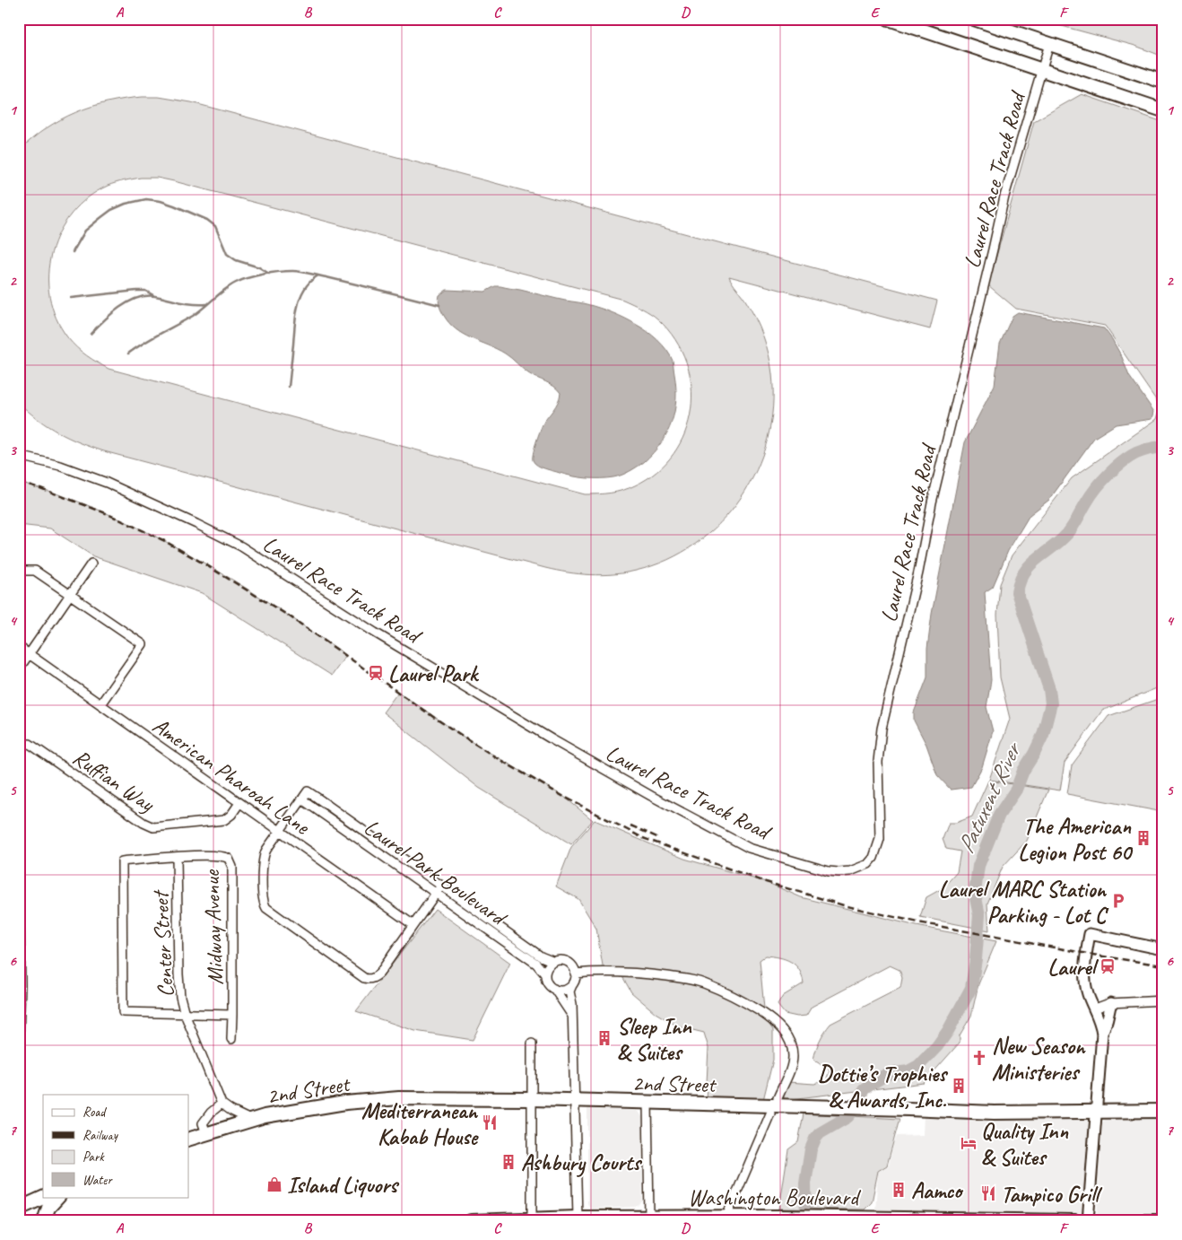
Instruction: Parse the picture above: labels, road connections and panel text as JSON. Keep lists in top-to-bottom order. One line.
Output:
{"streets":{"main road":["2nd Street","Washington Boulevard"],"street":["Laurel Race Track Road","American Pharoah Lane","Ruffian Way","Laurel Park Boulevard","Midway Avenue","Center Street"]},"crossings":[["American Pharoah Lane","Ruffian Way"],["Midway Avenue","Center Street"]],"water":["Patuxent River"],"places":{"station":["Laurel Park","Laurel"],"building":["The American Legion Post 60","Sleep Inn & Suites","Dottie’s Trophies & Awards, Inc.","Ashbury Courts","Aamco"],"parking":["Laurel MARC Station Parking - Lot C"],"church":["New Season Ministeries"],"restaurant":["Mediterranean Kabab House","Tampico Grill"],"hotel":["Quality Inn & Suites"],"shop":["Island Liquors"]},"legend":["Road","Railway","Park","Water"],"grid":{"columns":["A","B","C","D","E","F"],"rows":["1","2","3","4","5","6","7"]}}
